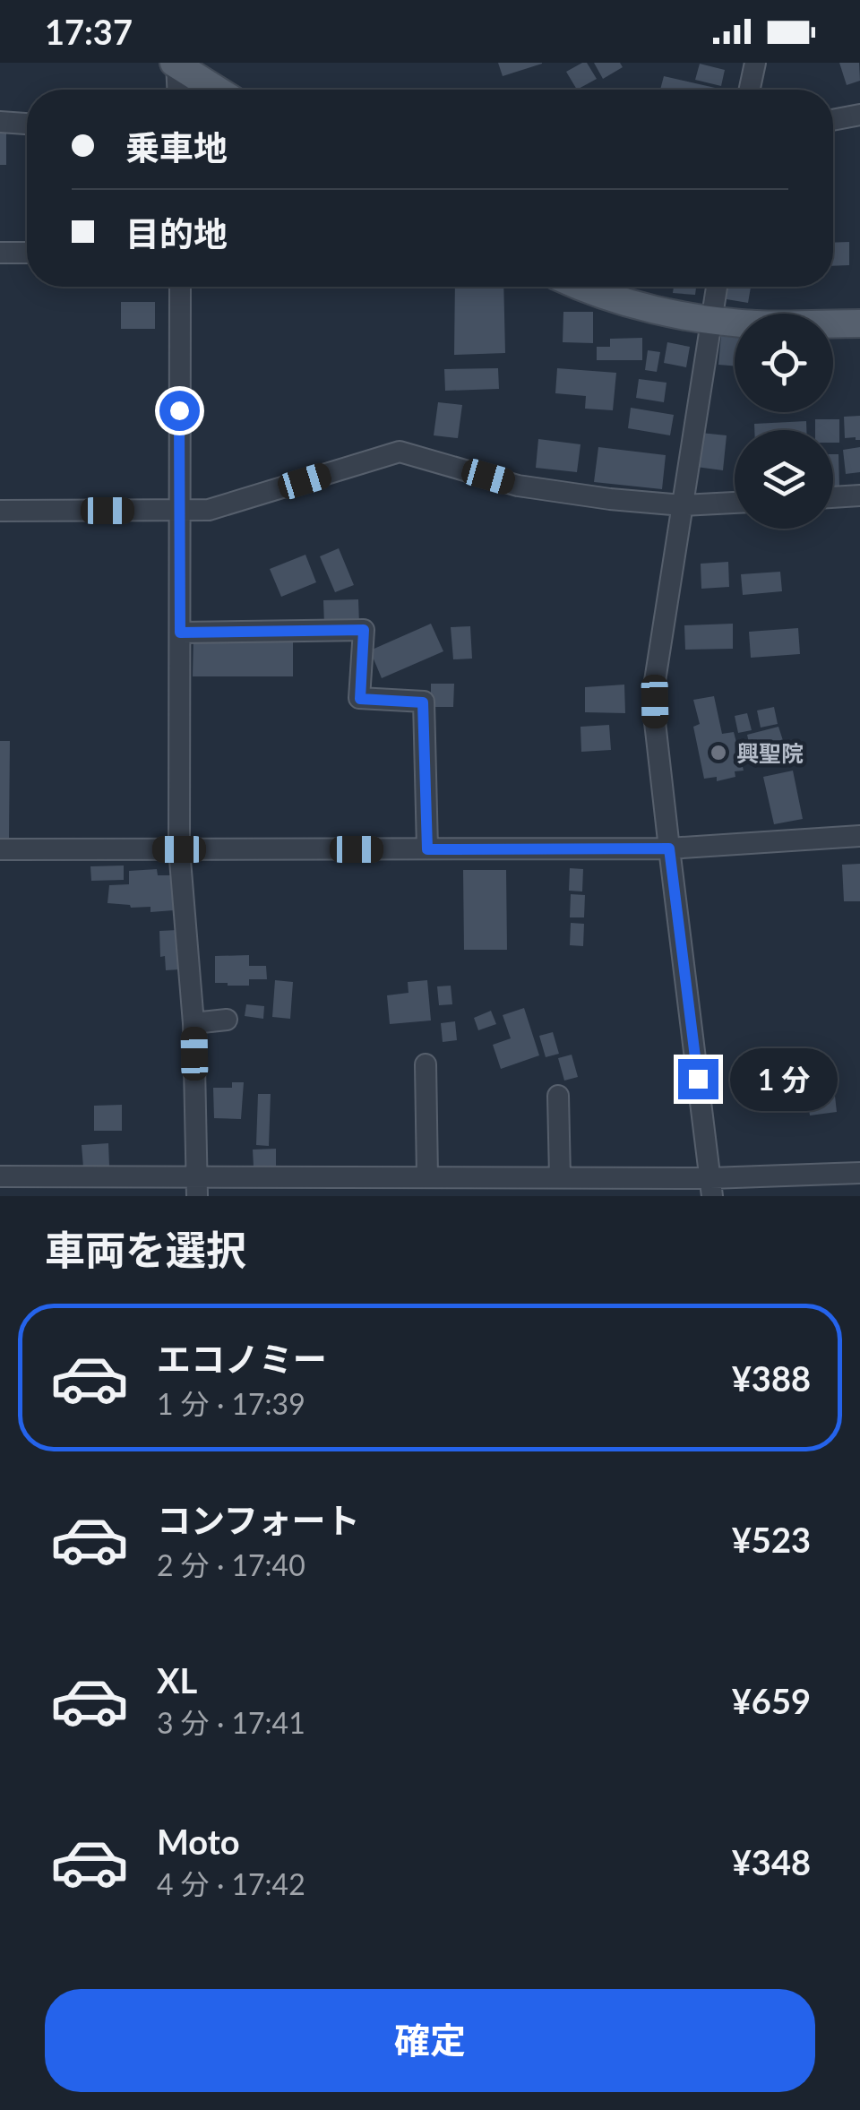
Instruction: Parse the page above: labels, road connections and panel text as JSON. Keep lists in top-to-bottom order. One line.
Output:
{"places":["興聖院"],"page":{"status":"17:37","banner":["乗車地","目的地"],"bubble":"1 分","heading":"車両を選択","list":[{"name":"エコノミー","note":"1 分 · 17:39","value":"¥388"},{"name":"コンフォート","note":"2 分 · 17:40","value":"¥523"},{"name":"XL","note":"3 分 · 17:41","value":"¥659"},{"name":"Moto","note":"4 分 · 17:42","value":"¥348"}],"buttons":"確定"}}
